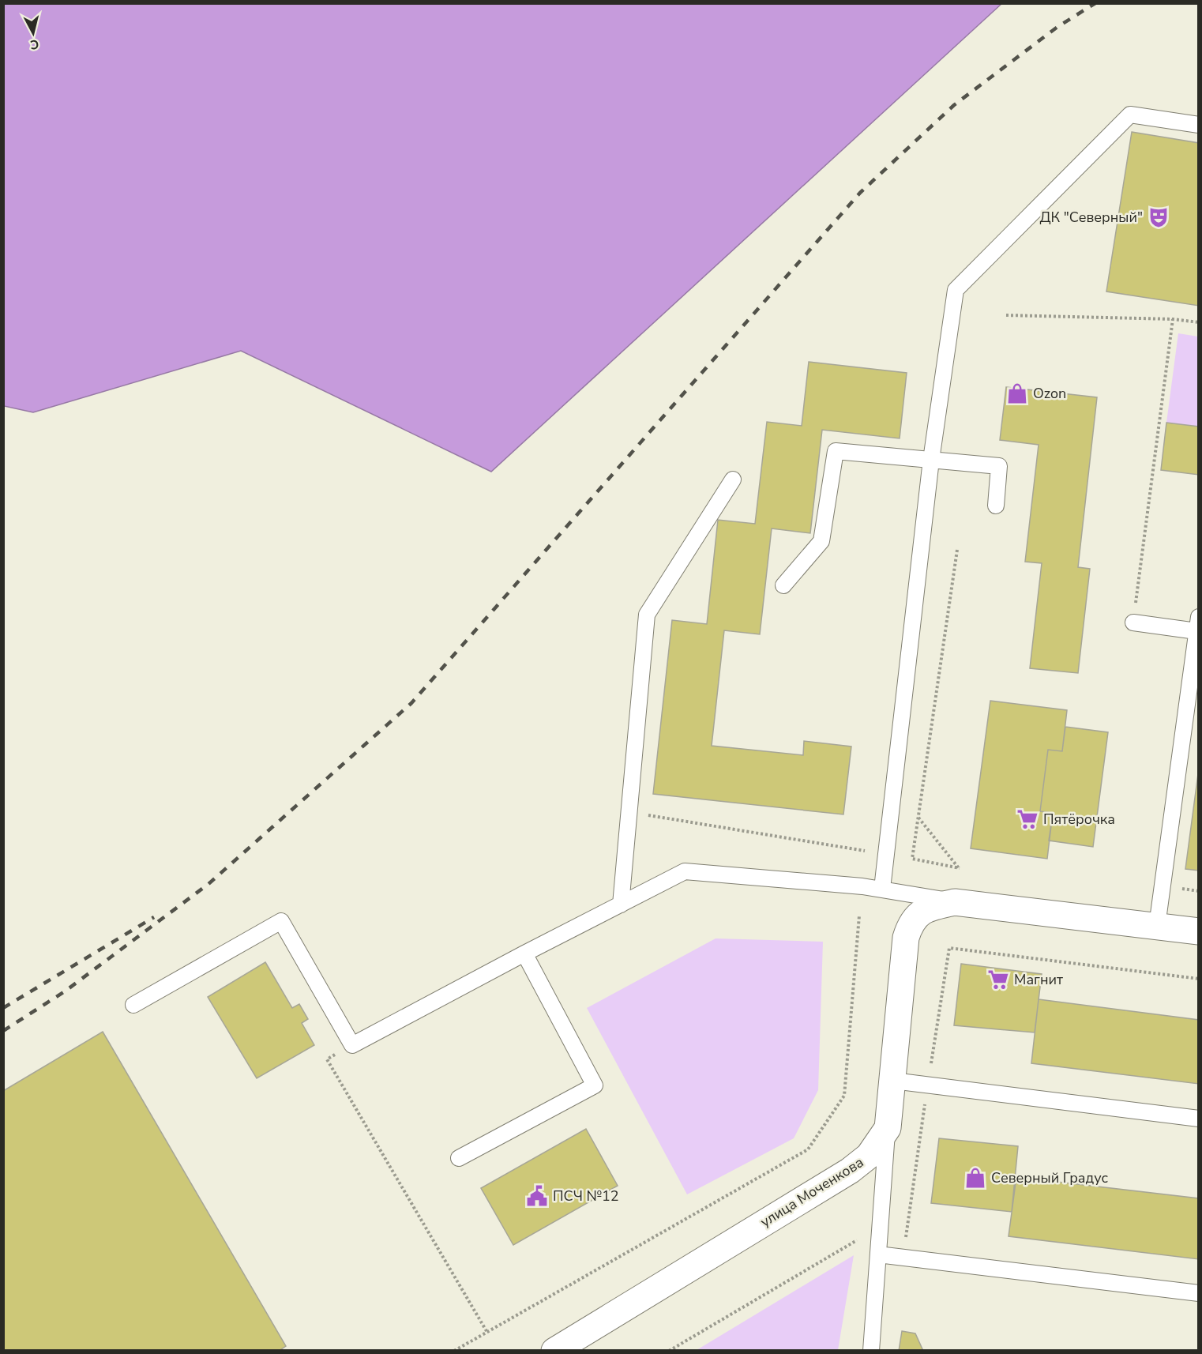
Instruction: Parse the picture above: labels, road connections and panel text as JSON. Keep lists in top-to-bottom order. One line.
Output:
{"streets":{"street":["улица Моченкова"]},"places":{"theatre":["ДК \"Северный\""],"shop":["Ozon","Северный Градус"],"supermarket":["Пятёрочка","Магнит"],"public building":["ПСЧ №12"]},"north":"bottom"}
